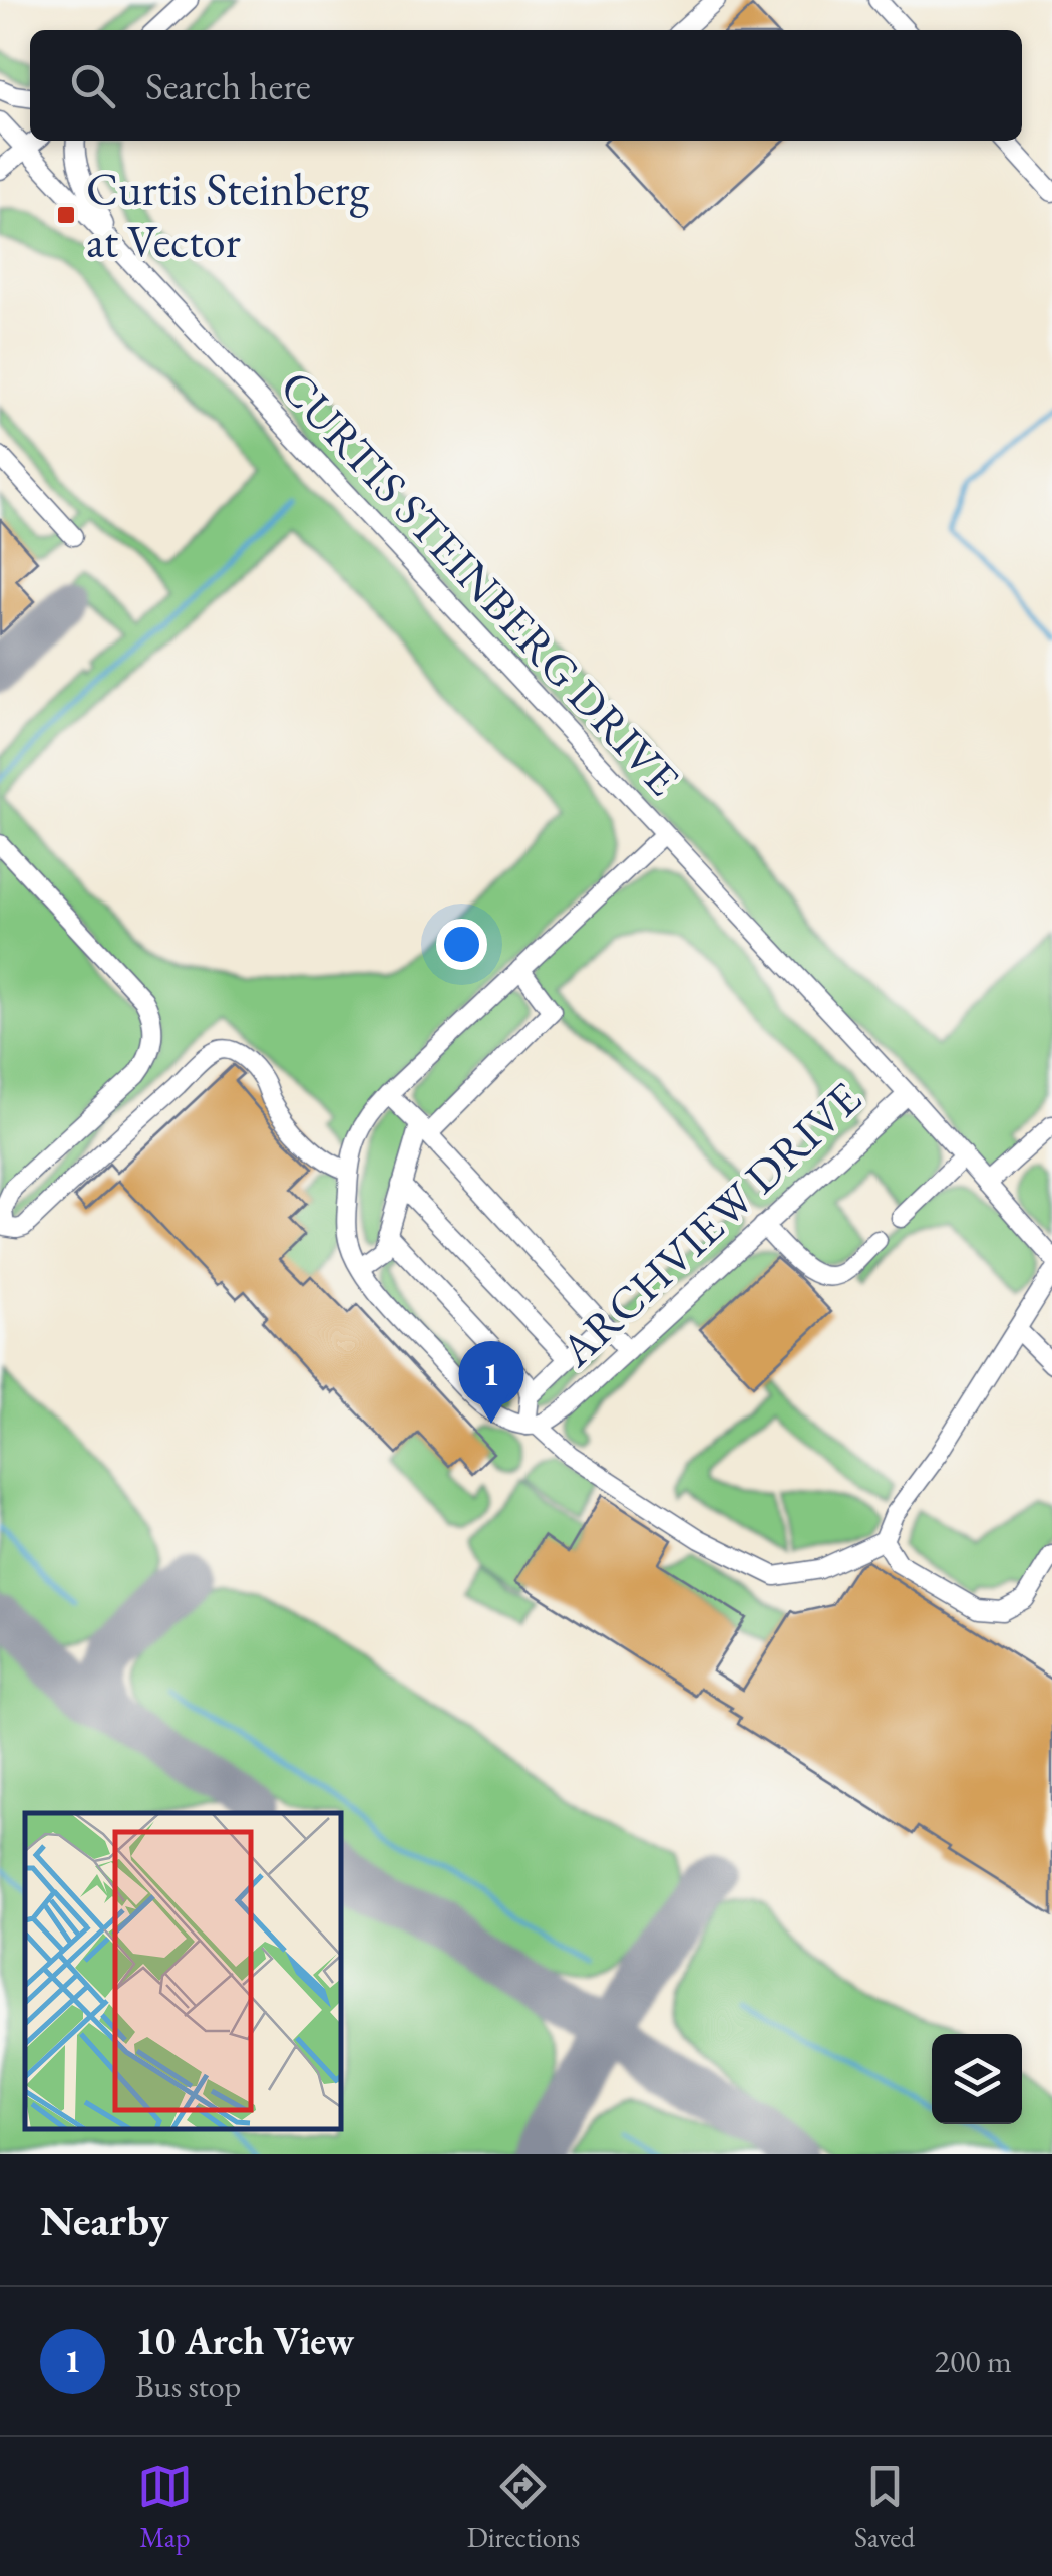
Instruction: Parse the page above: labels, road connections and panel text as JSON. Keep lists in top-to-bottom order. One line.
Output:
{"streets":{"street":["CURTIS STEINBERG DRIVE","ARCHVIEW DRIVE"]},"crossings":[["CURTIS STEINBERG DRIVE","ARCHVIEW DRIVE"]],"places":{"transit":["Curtis Steinberg at Vector"]},"page":{"search":"Search here","pins":"1","heading":"Nearby","list":[{"mark":"1","name":"10 Arch View","note":"Bus stop","value":"200 m"}],"nav":["Map","Directions","Saved"]}}
